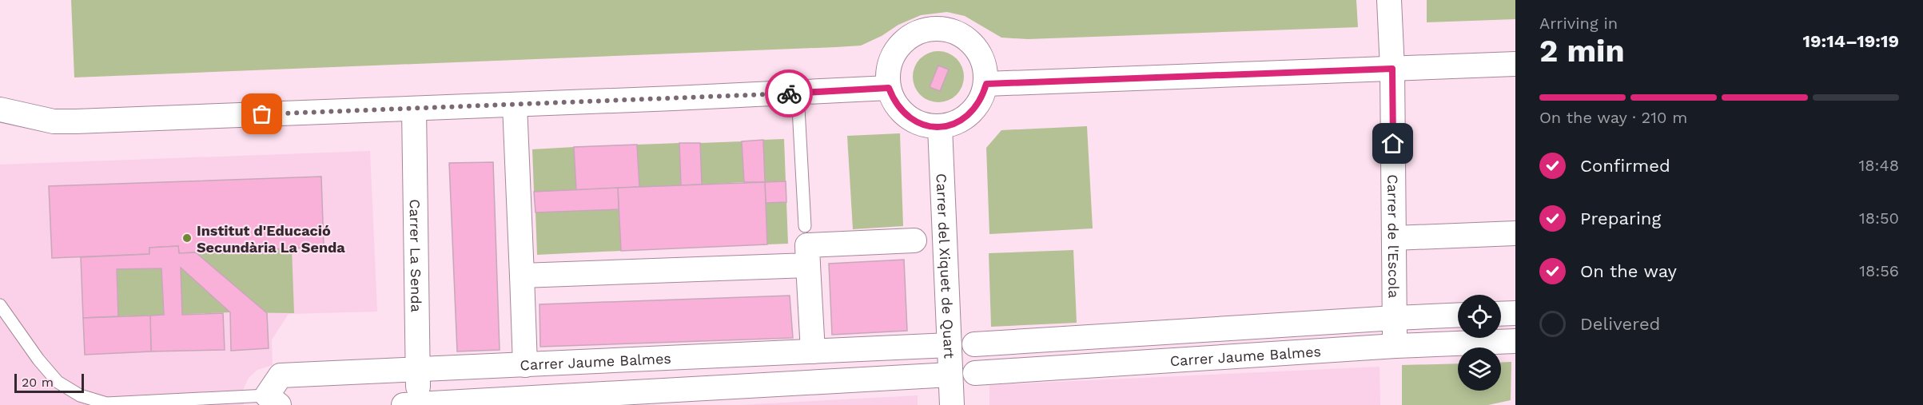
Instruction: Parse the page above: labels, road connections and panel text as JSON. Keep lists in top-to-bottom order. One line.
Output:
{"streets":{"street":["Carrer de l'Escola","Carrer La Senda","Carrer del Xiquet de Quart","Carrer Jaume Balmes"]},"crossings":[["Carrer de l'Escola","Carrer Jaume Balmes"],["Carrer La Senda","Carrer Jaume Balmes"],["Carrer del Xiquet de Quart","Carrer Jaume Balmes"]],"places":["Institut d'Educació Secundària La Senda"],"scale_bar":"20 m","page":{"heading":["2 min","Arriving in","19:14–19:19"],"bar":"On the way · 210 m","list":[["Confirmed","18:48"],["Preparing","18:50"],["On the way","18:56"],"Delivered"],"scale":"20 m"}}
